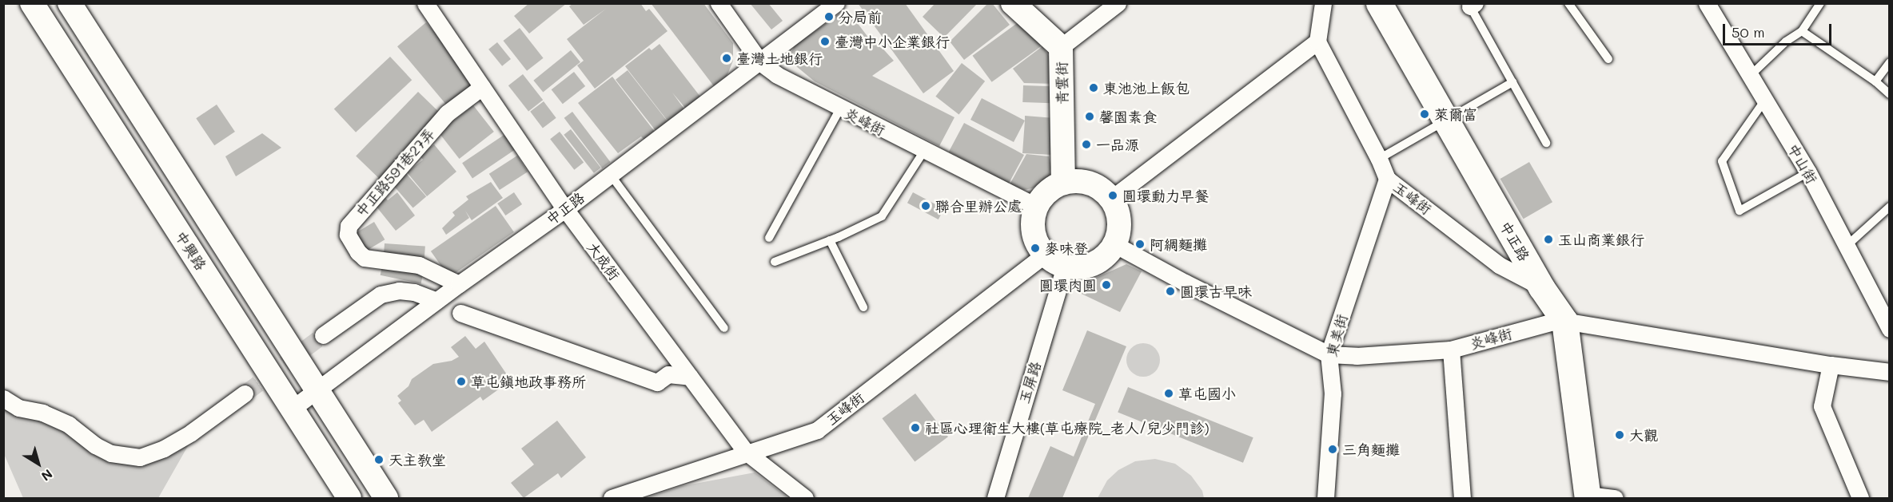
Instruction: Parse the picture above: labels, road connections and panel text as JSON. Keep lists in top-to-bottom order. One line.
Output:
{"streets":{"main road":["中正路"],"street":["青雲街","炎峰街","中山街","中正路591巷27弄","玉峰街","中興路","大成街","東美街","玉屏路"]},"crossings":[["青雲街","炎峰街"],["青雲街","玉峰街"],["青雲街","玉屏路"],["炎峰街","玉峰街"],["炎峰街","中正路"],["炎峰街","東美街"],["炎峰街","玉屏路"],["中正路591巷27弄","中正路"],["中正路591巷27弄","大成街"],["玉峰街","中正路"],["玉峰街","大成街"],["玉峰街","東美街"],["玉峰街","玉屏路"],["中正路","中興路"],["中正路","大成街"]],"places":["分局前","臺灣中小企業銀行","臺灣土地銀行","東池池上飯包","萊爾富","馨園素食","一品源","圓環動力早餐","聯合里辦公處","玉山商業銀行","阿綢麵攤","麥味登","圓環肉圓","圓環古早味","草屯鎮地政事務所","草屯國小","社區心理衛生大樓(草屯療院_老人/兒少門診)","大觀","三角麵攤","天主教堂"],"scale_bar":"50 m","north":"bottom right"}
